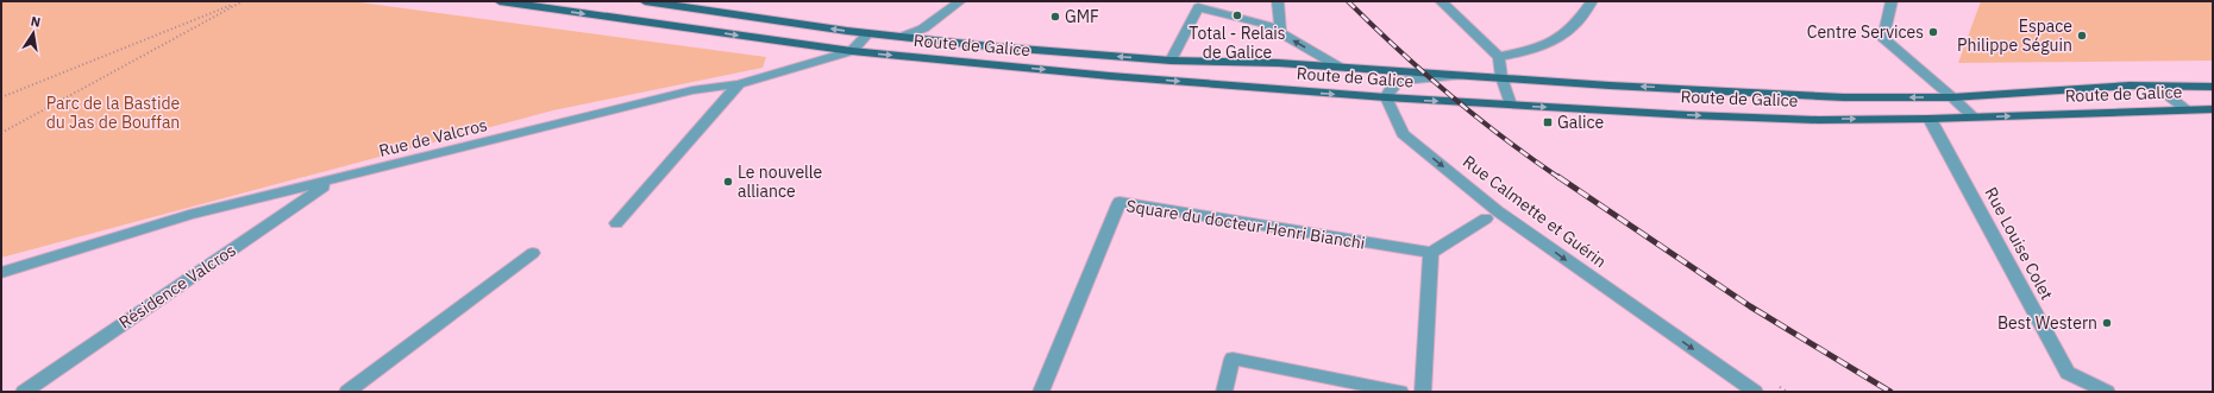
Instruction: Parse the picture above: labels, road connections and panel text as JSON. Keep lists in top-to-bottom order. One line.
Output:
{"streets":{"main road":["Route de Galice"],"street":["Rue de Valcros","Rue Calmette et Guérin","Square du docteur Henri Bianchi","Rue Louise Colet","Résidence Valcros"]},"crossings":[["Route de Galice","Rue de Valcros"],["Route de Galice","Rue Calmette et Guérin"],["Route de Galice","Rue Louise Colet"],["Rue de Valcros","Résidence Valcros"]],"one_way":["Rue Calmette et Guérin"],"parks":["Parc de la Bastide du Jas de Bouffan"],"places":{"other":["Total - Relais de Galice","GMF","Centre Services","Espace Philippe Séguin","Le nouvelle alliance","Best Western"],"transit":["Galice"]},"north":"top"}
